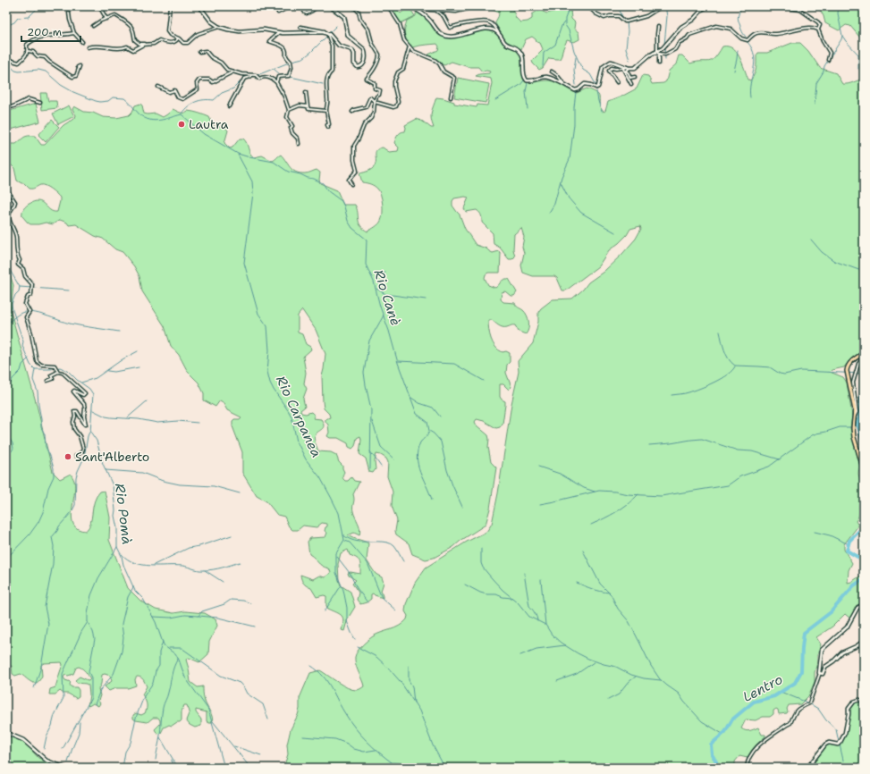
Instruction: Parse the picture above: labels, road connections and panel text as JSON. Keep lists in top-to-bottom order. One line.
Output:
{"water":["Rio Canè","Rio Carpanea","Rio Pomà","Lentro"],"places":["Lautra","Sant'Alberto"],"scale_bar":"200 m"}
